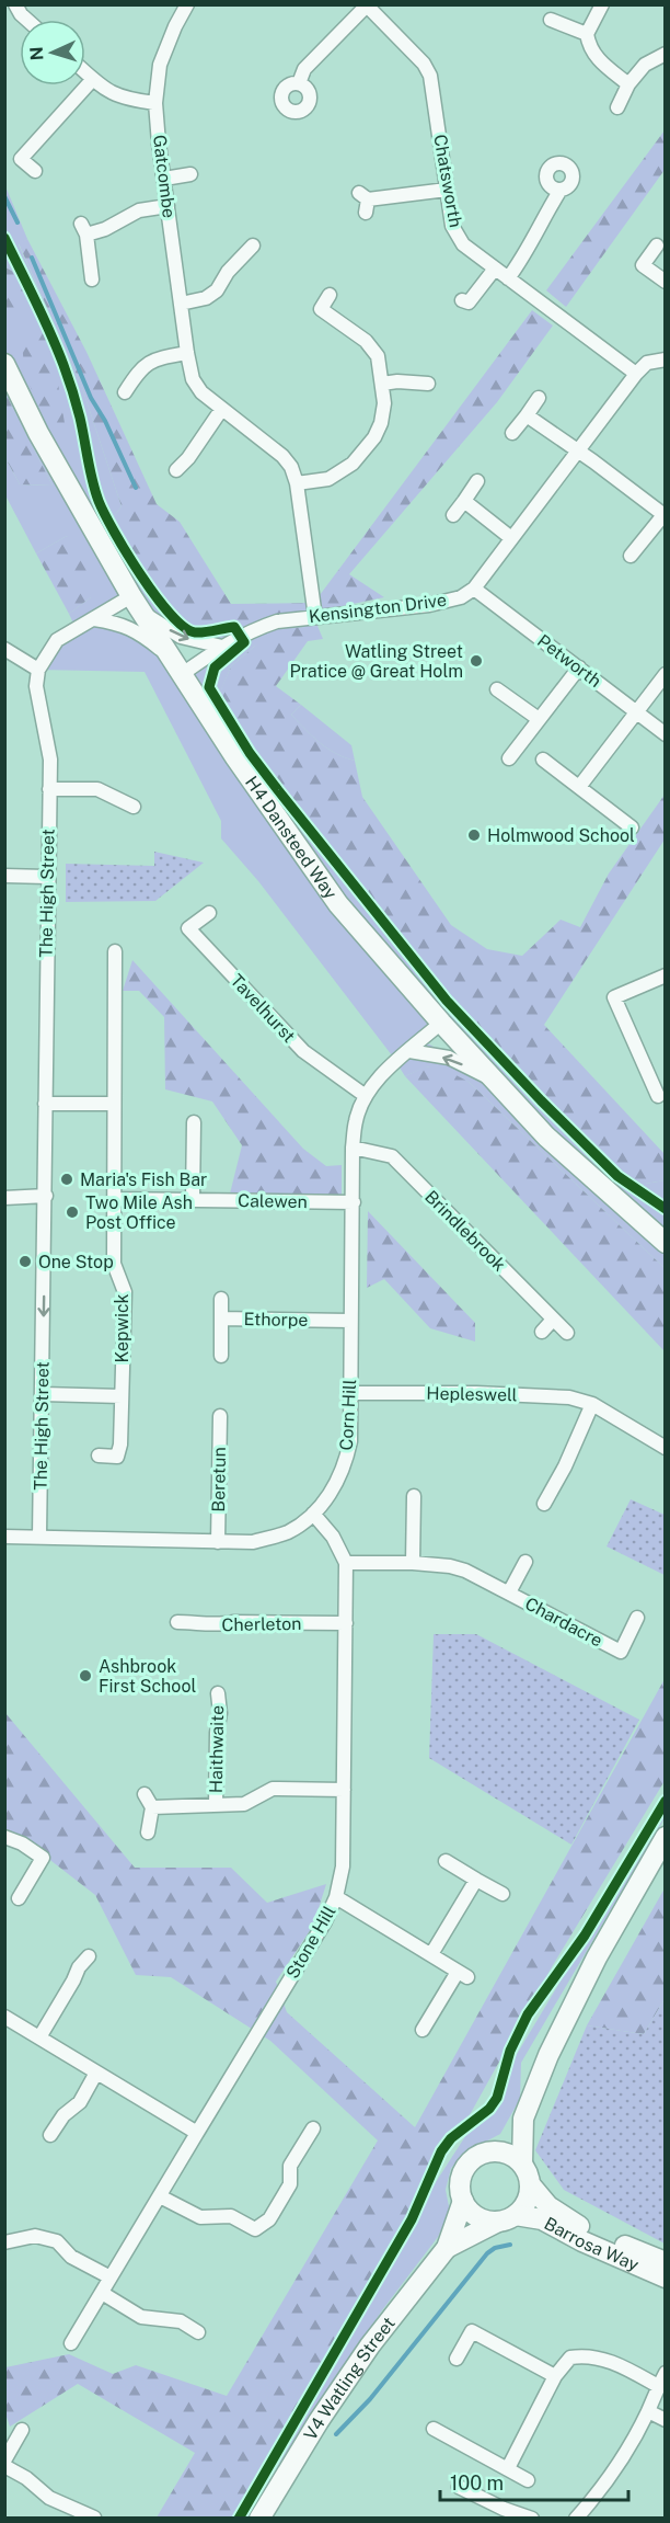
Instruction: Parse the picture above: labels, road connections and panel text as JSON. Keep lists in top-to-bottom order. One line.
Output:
{"streets":{"street":["Gatcombe","Chatsworth","Kensington Drive","Petworth","H4 Dansteed Way","The High Street","Tavelhurst","Calewen","Brindlebrook","Ethorpe","Kepwick","Hepleswell","Corn Hill","Beretun","Chardacre","Cherleton","Haithwaite","Stone Hill","Barrosa Way","V4 Watling Street"]},"crossings":[["Gatcombe","Kensington Drive"],["Kensington Drive","Petworth"],["Kensington Drive","H4 Dansteed Way"],["H4 Dansteed Way","Corn Hill"],["The High Street","Corn Hill"],["Tavelhurst","Corn Hill"],["Calewen","Kepwick"],["Calewen","Corn Hill"],["Brindlebrook","Corn Hill"],["Ethorpe","Corn Hill"],["Hepleswell","Corn Hill"],["Corn Hill","Beretun"],["Corn Hill","Stone Hill"],["Chardacre","Stone Hill"],["Cherleton","Stone Hill"],["Haithwaite","Stone Hill"],["Barrosa Way","V4 Watling Street"]],"places":["Watling Street Pratice @ Great Holm","Holmwood School","Maria's Fish Bar","Two Mile Ash Post Office","One Stop","Ashbrook First School"],"scale_bar":"100 m","north":"left"}
